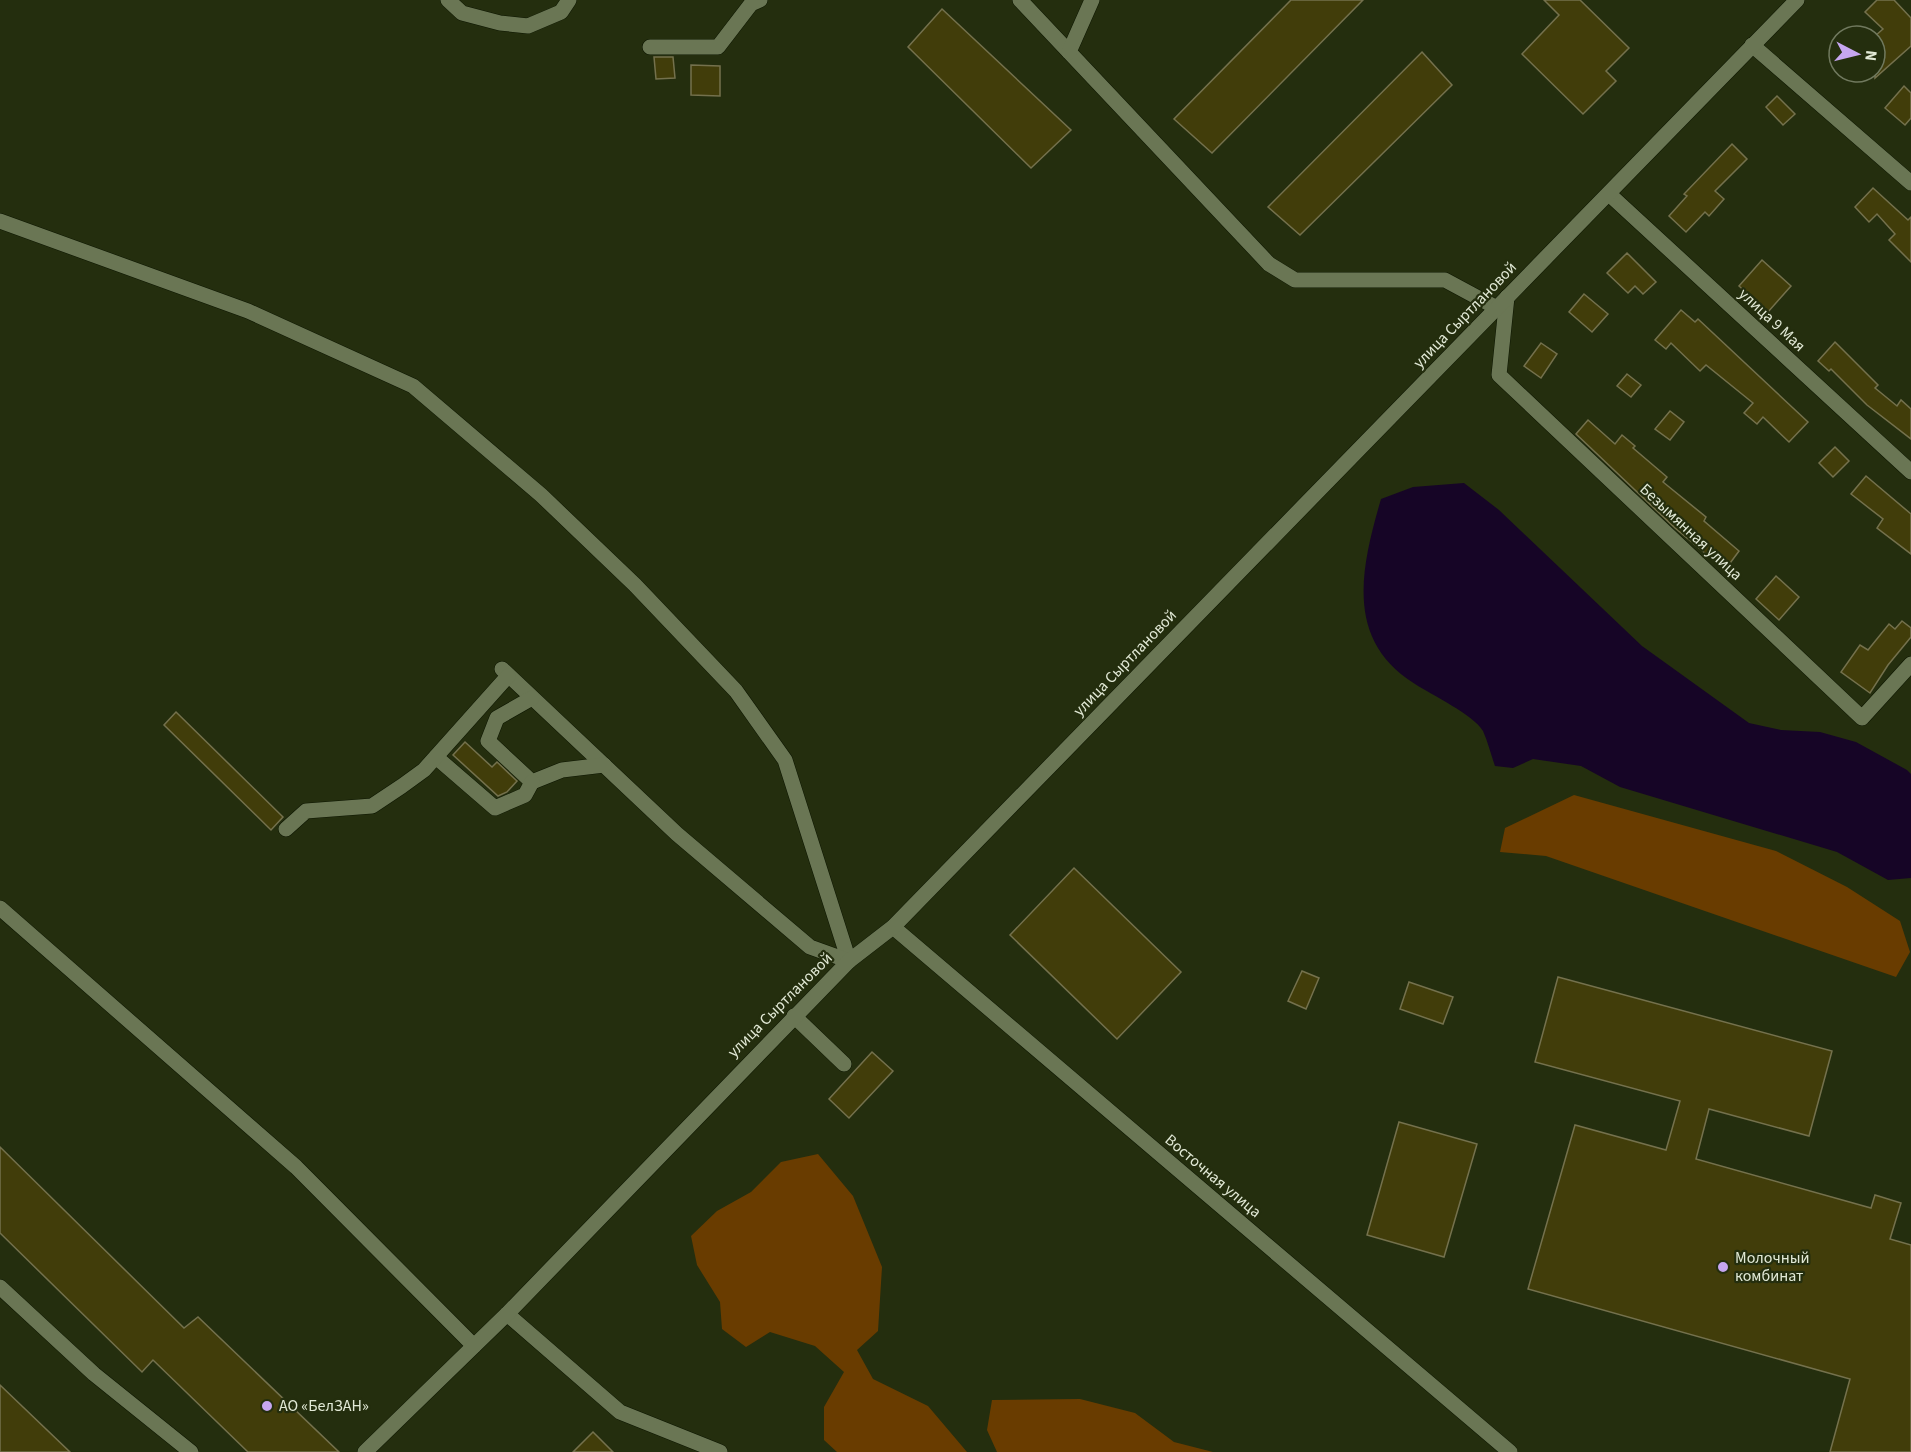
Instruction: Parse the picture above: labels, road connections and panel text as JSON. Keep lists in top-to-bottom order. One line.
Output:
{"streets":{"street":["улица Сыртлановой","улица 9 Мая","Безымянная улица","Восточная улица"]},"crossings":[["улица Сыртлановой","улица 9 Мая"],["улица Сыртлановой","Безымянная улица"],["улица Сыртлановой","Восточная улица"]],"places":["Молочный комбинат","АО «БелЗАН»"],"north":"right"}
